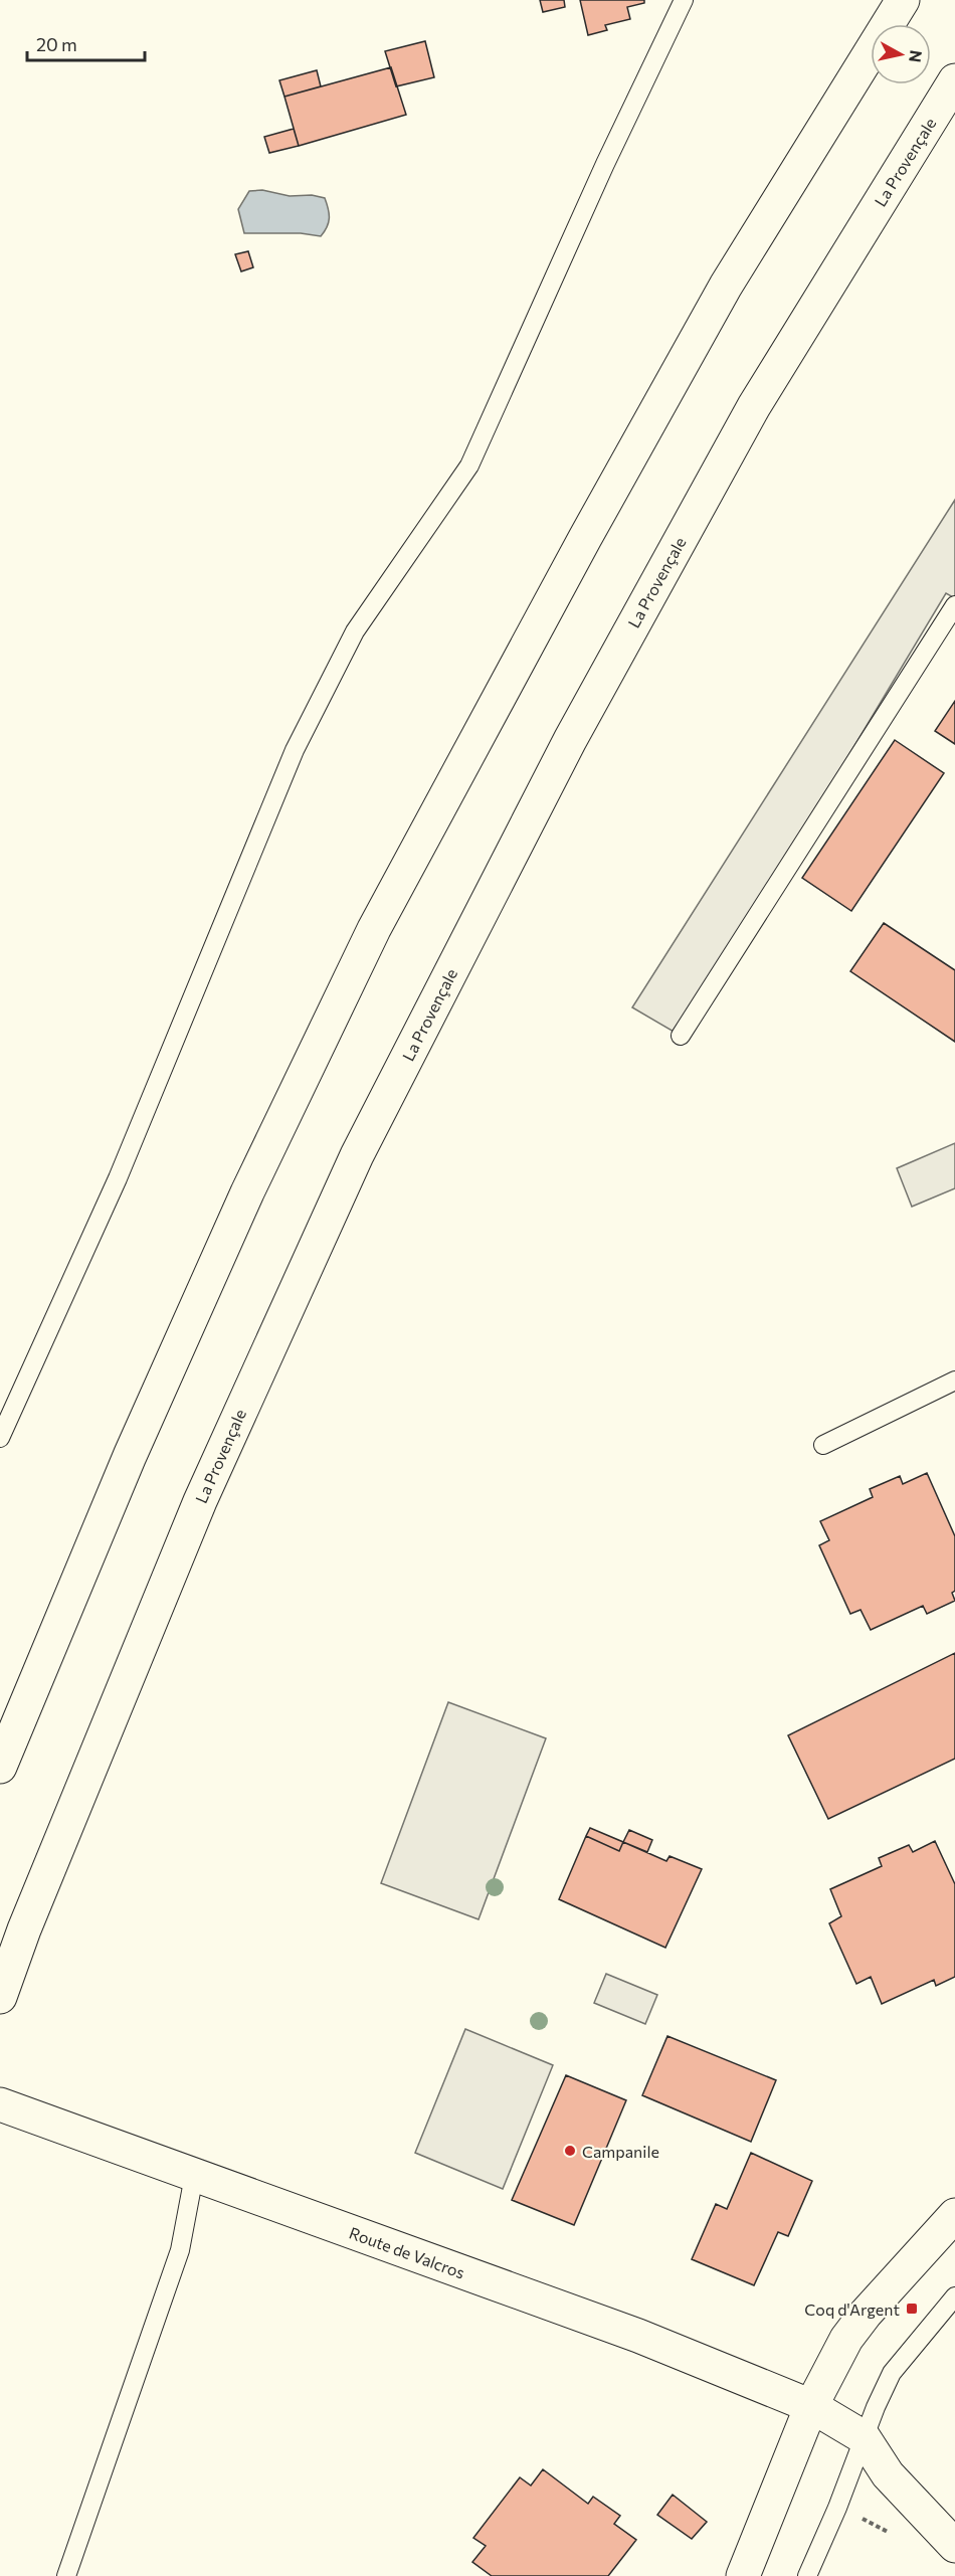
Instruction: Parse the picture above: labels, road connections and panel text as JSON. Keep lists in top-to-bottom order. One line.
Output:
{"streets":{"main road":["La Provençale","Route de Valcros"]},"places":{"other":["Campanile"],"transit":["Coq d'Argent"]},"scale_bar":"20 m","north":"right"}
